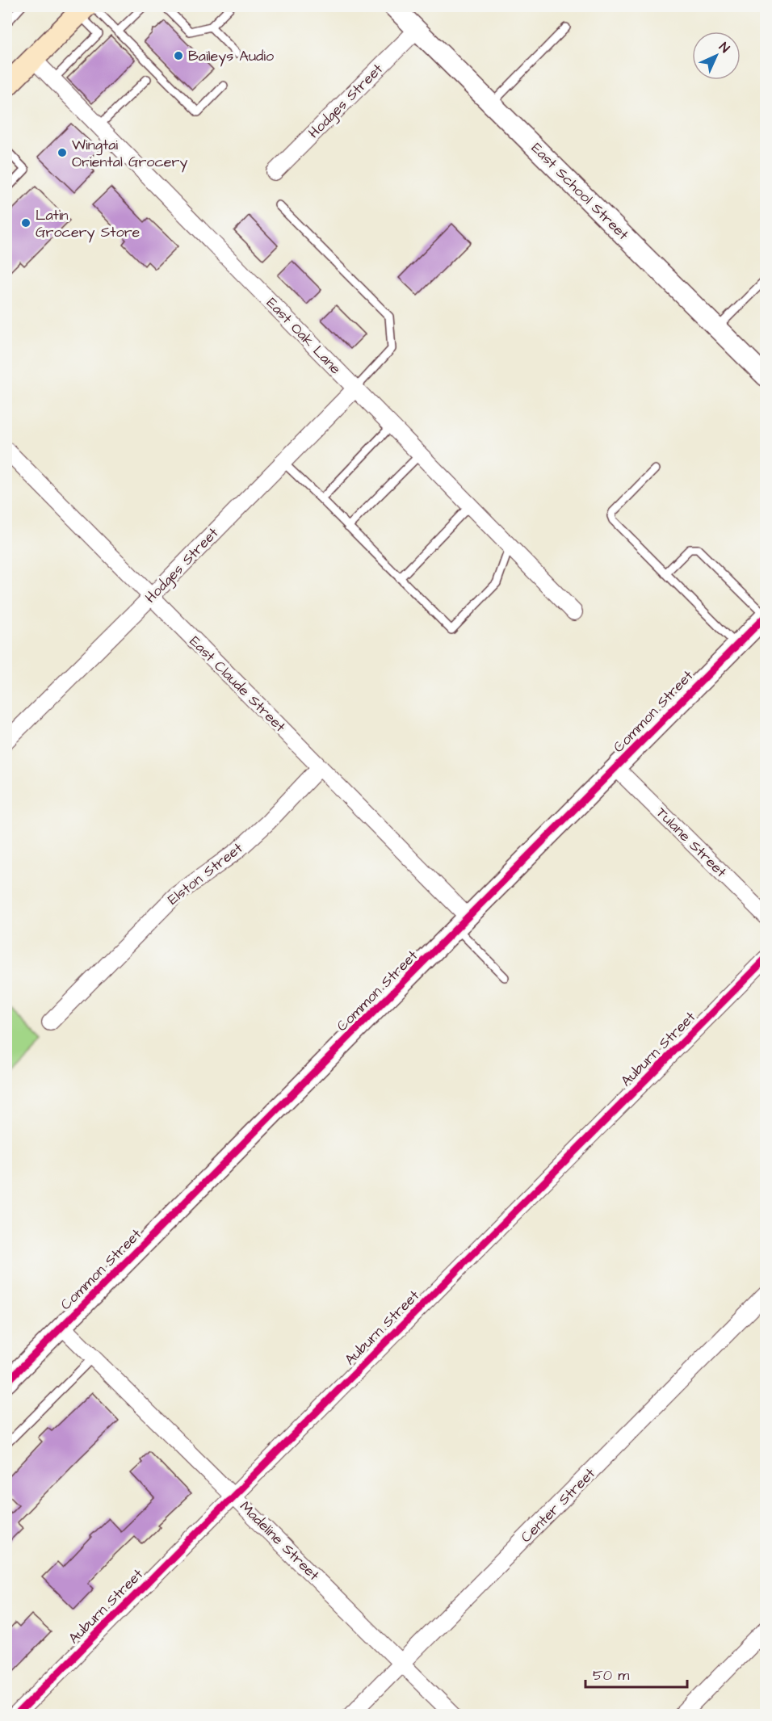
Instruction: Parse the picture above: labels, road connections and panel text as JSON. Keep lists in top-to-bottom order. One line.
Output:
{"streets":{"street":["Hodges Street","East School Street","East Oak Lane","East Claude Street","Common Street","Tulane Street","Elston Street","Auburn Street","Center Street","Madeline Street"]},"crossings":[["Hodges Street","East School Street"],["Hodges Street","East Oak Lane"],["Hodges Street","East Claude Street"],["East Claude Street","Common Street"],["East Claude Street","Elston Street"],["Common Street","Tulane Street"],["Common Street","Madeline Street"],["Auburn Street","Madeline Street"],["Center Street","Madeline Street"]],"places":["Baileys Audio","Wingtai Oriental Grocery","Latin Grocery Store"],"scale_bar":"50 m","north":"top right"}
